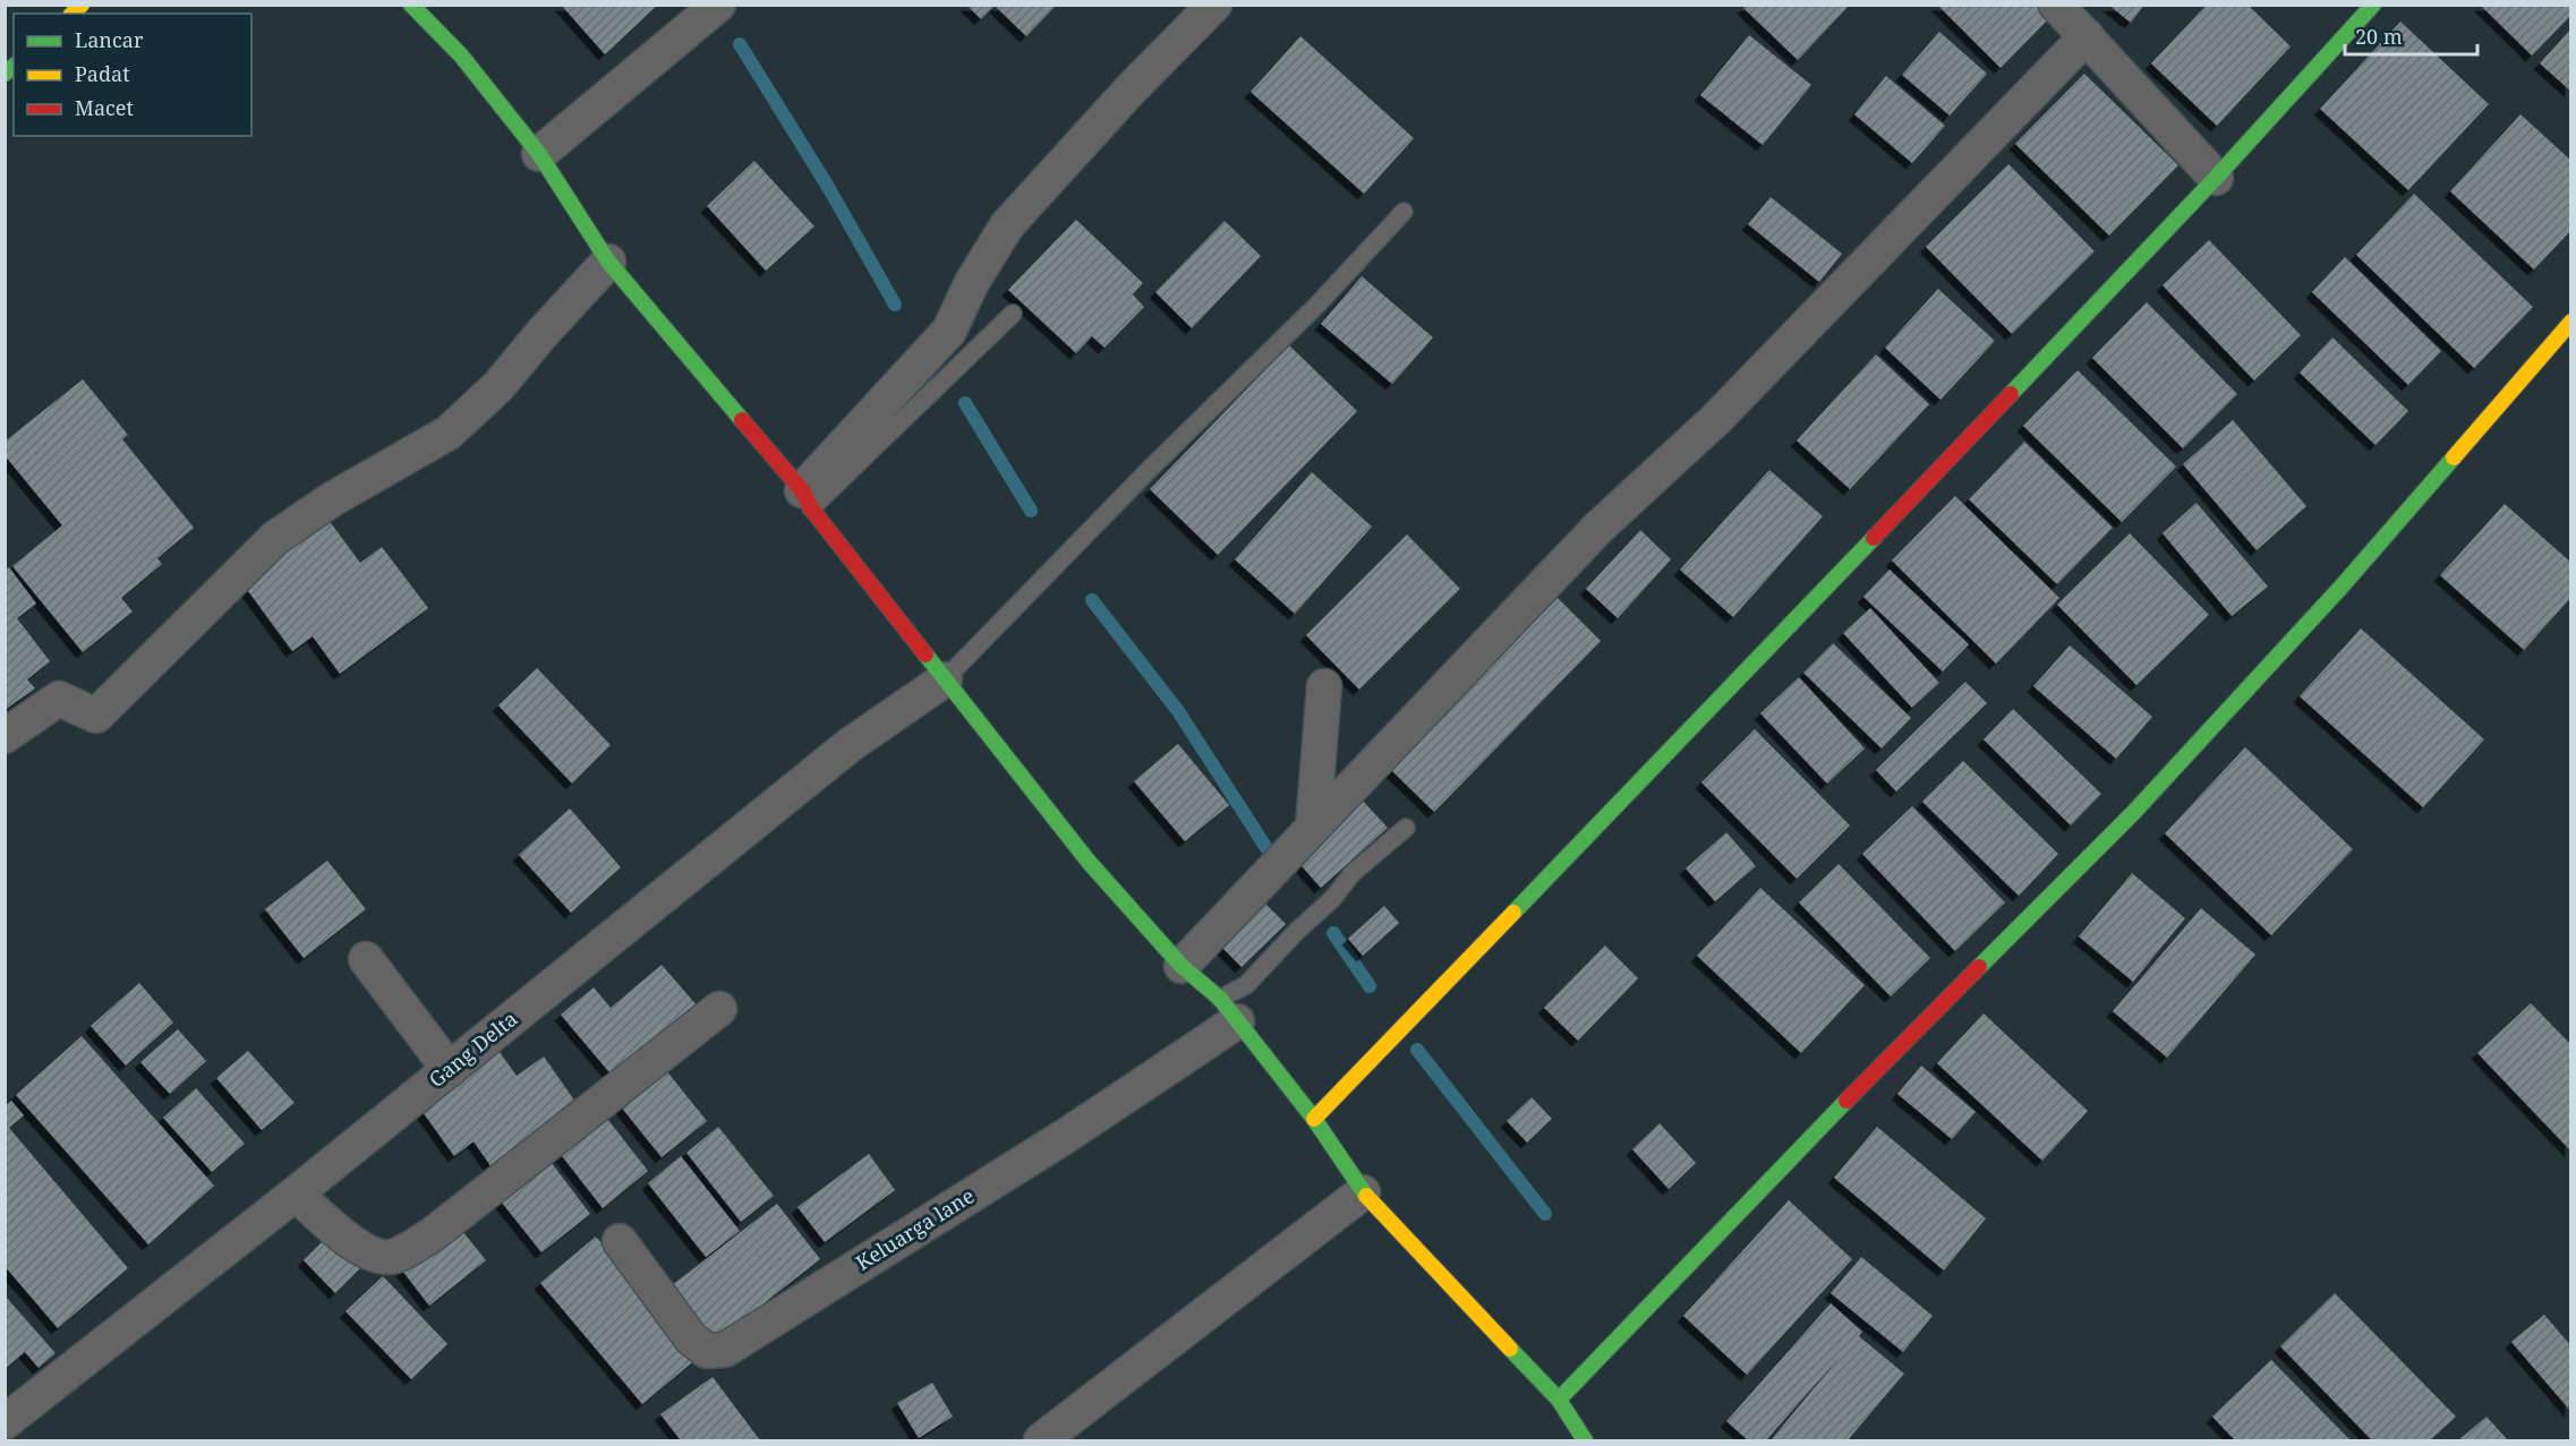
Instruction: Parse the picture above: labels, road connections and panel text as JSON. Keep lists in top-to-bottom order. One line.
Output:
{"streets":{"street":["Gang Delta","Keluarga lane"]},"legend":["Lancar","Padat","Macet"],"scale_bar":"20 m"}
